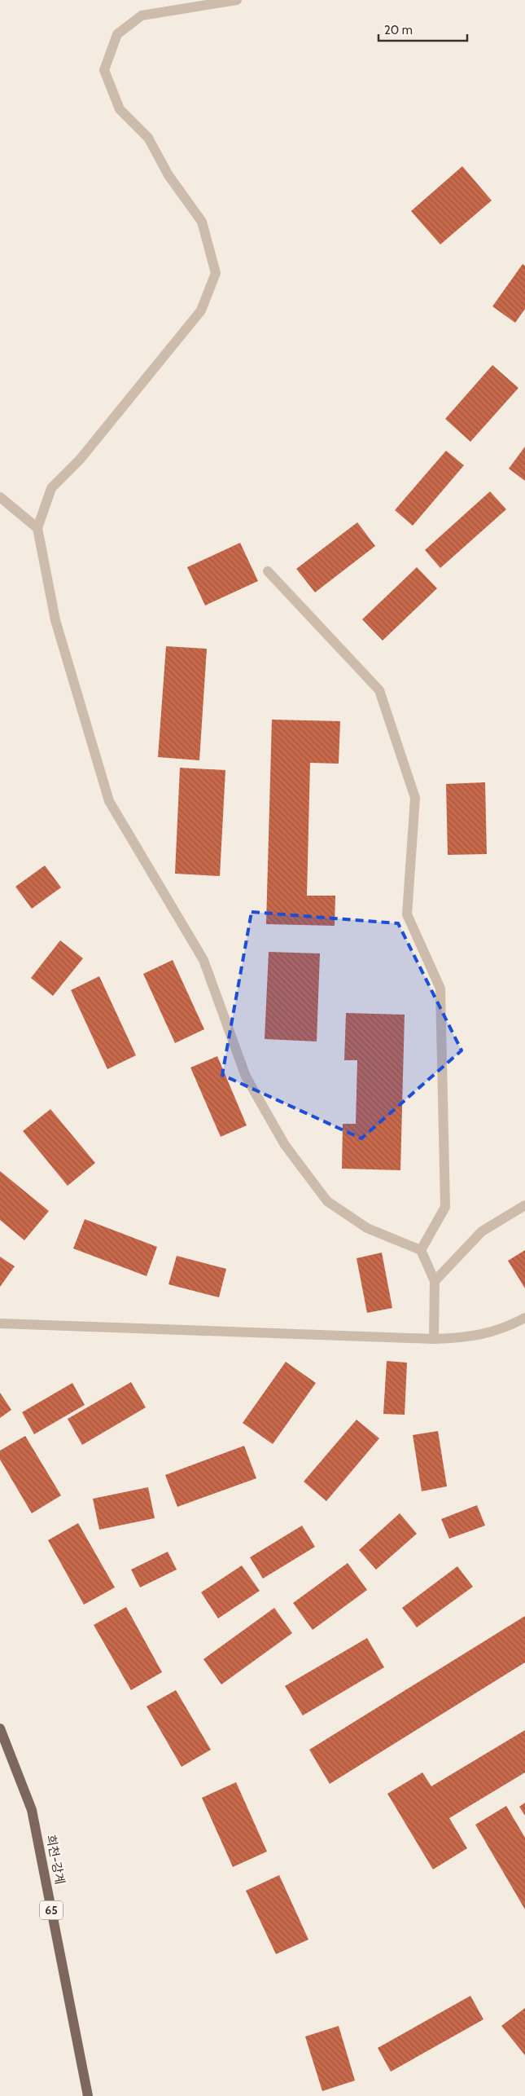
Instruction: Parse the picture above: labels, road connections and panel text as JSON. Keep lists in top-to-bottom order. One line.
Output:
{"streets":{"main road":["희천-강계","65"]},"scale_bar":"20 m"}
